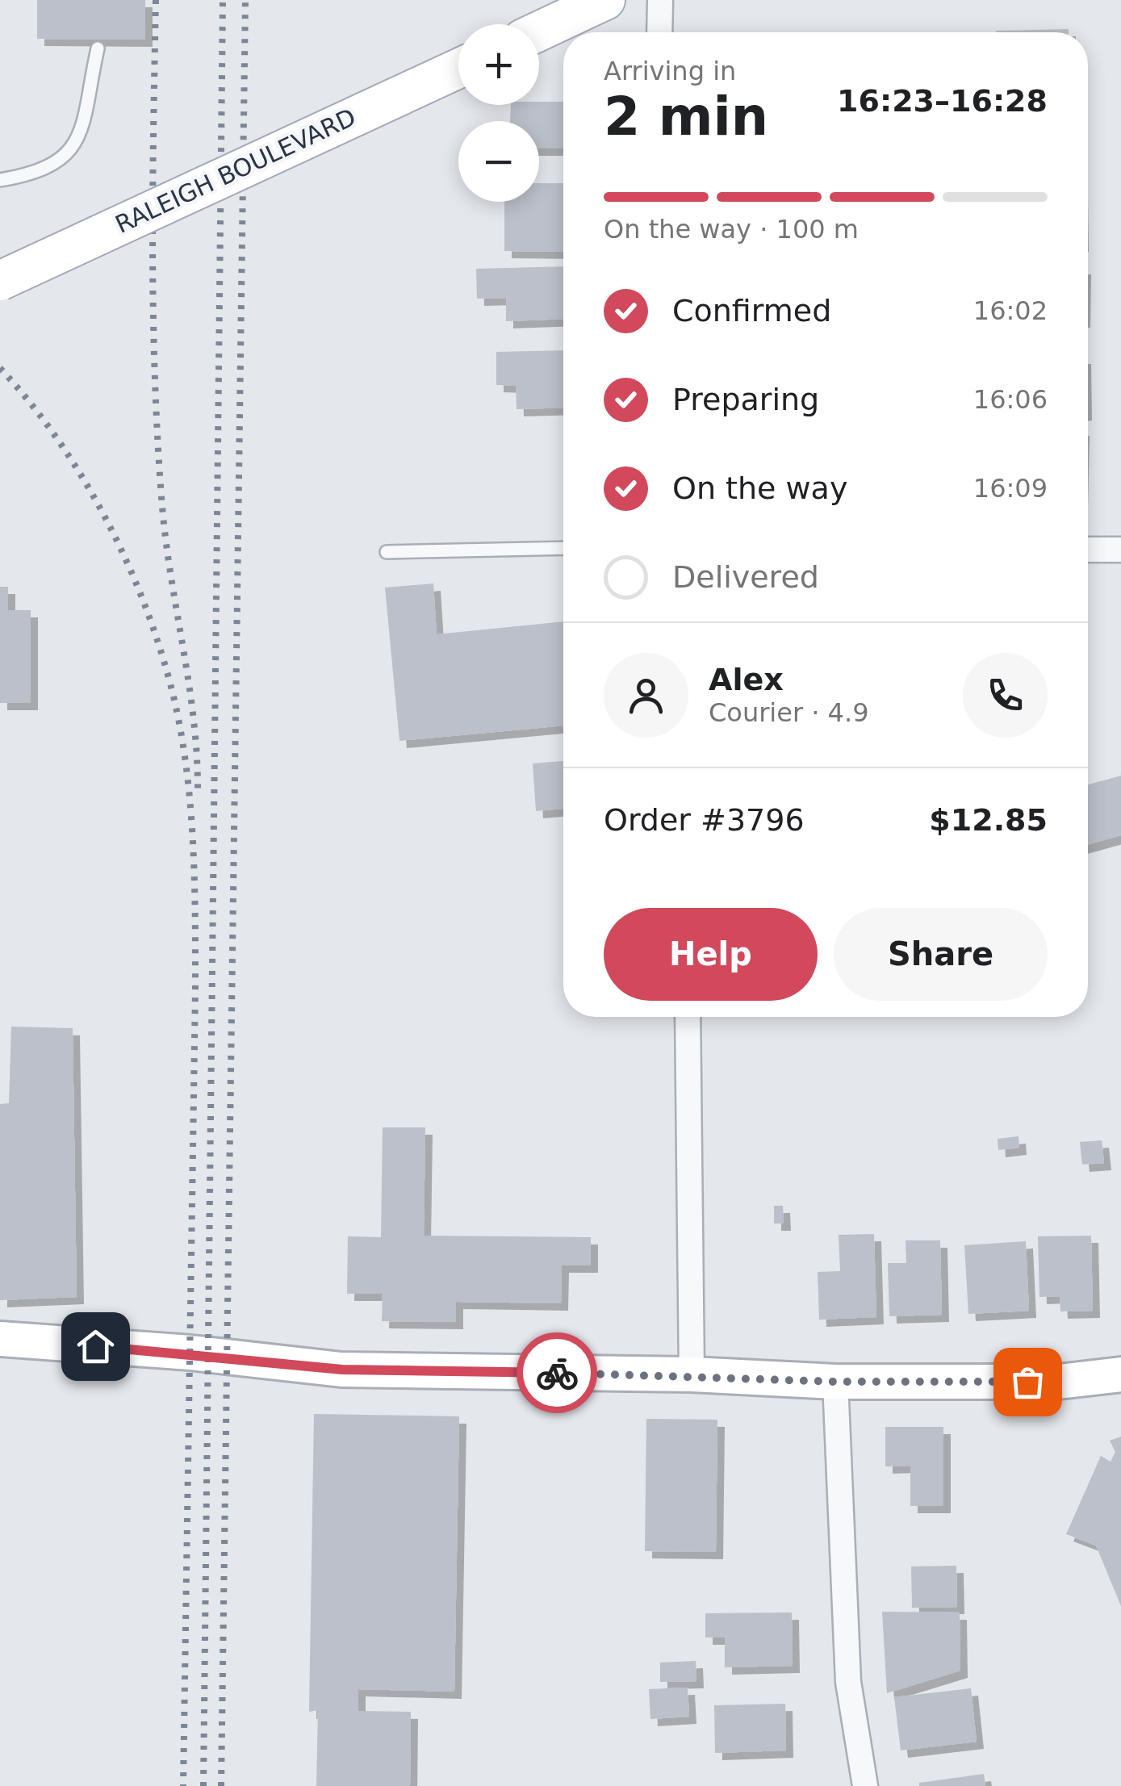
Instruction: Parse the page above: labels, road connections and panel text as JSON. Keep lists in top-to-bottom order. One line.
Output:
{"streets":{"main road":["RALEIGH BOULEVARD"]},"page":{"map_buttons":["+","−"],"heading":["2 min","Arriving in","16:23–16:28"],"panel":["Alex","Courier · 4.9","Order #3796","$12.85"],"bar":"On the way · 100 m","list":[["Confirmed","16:02"],["Preparing","16:06"],["On the way","16:09"],"Delivered"],"buttons":["Help","Share"]}}
